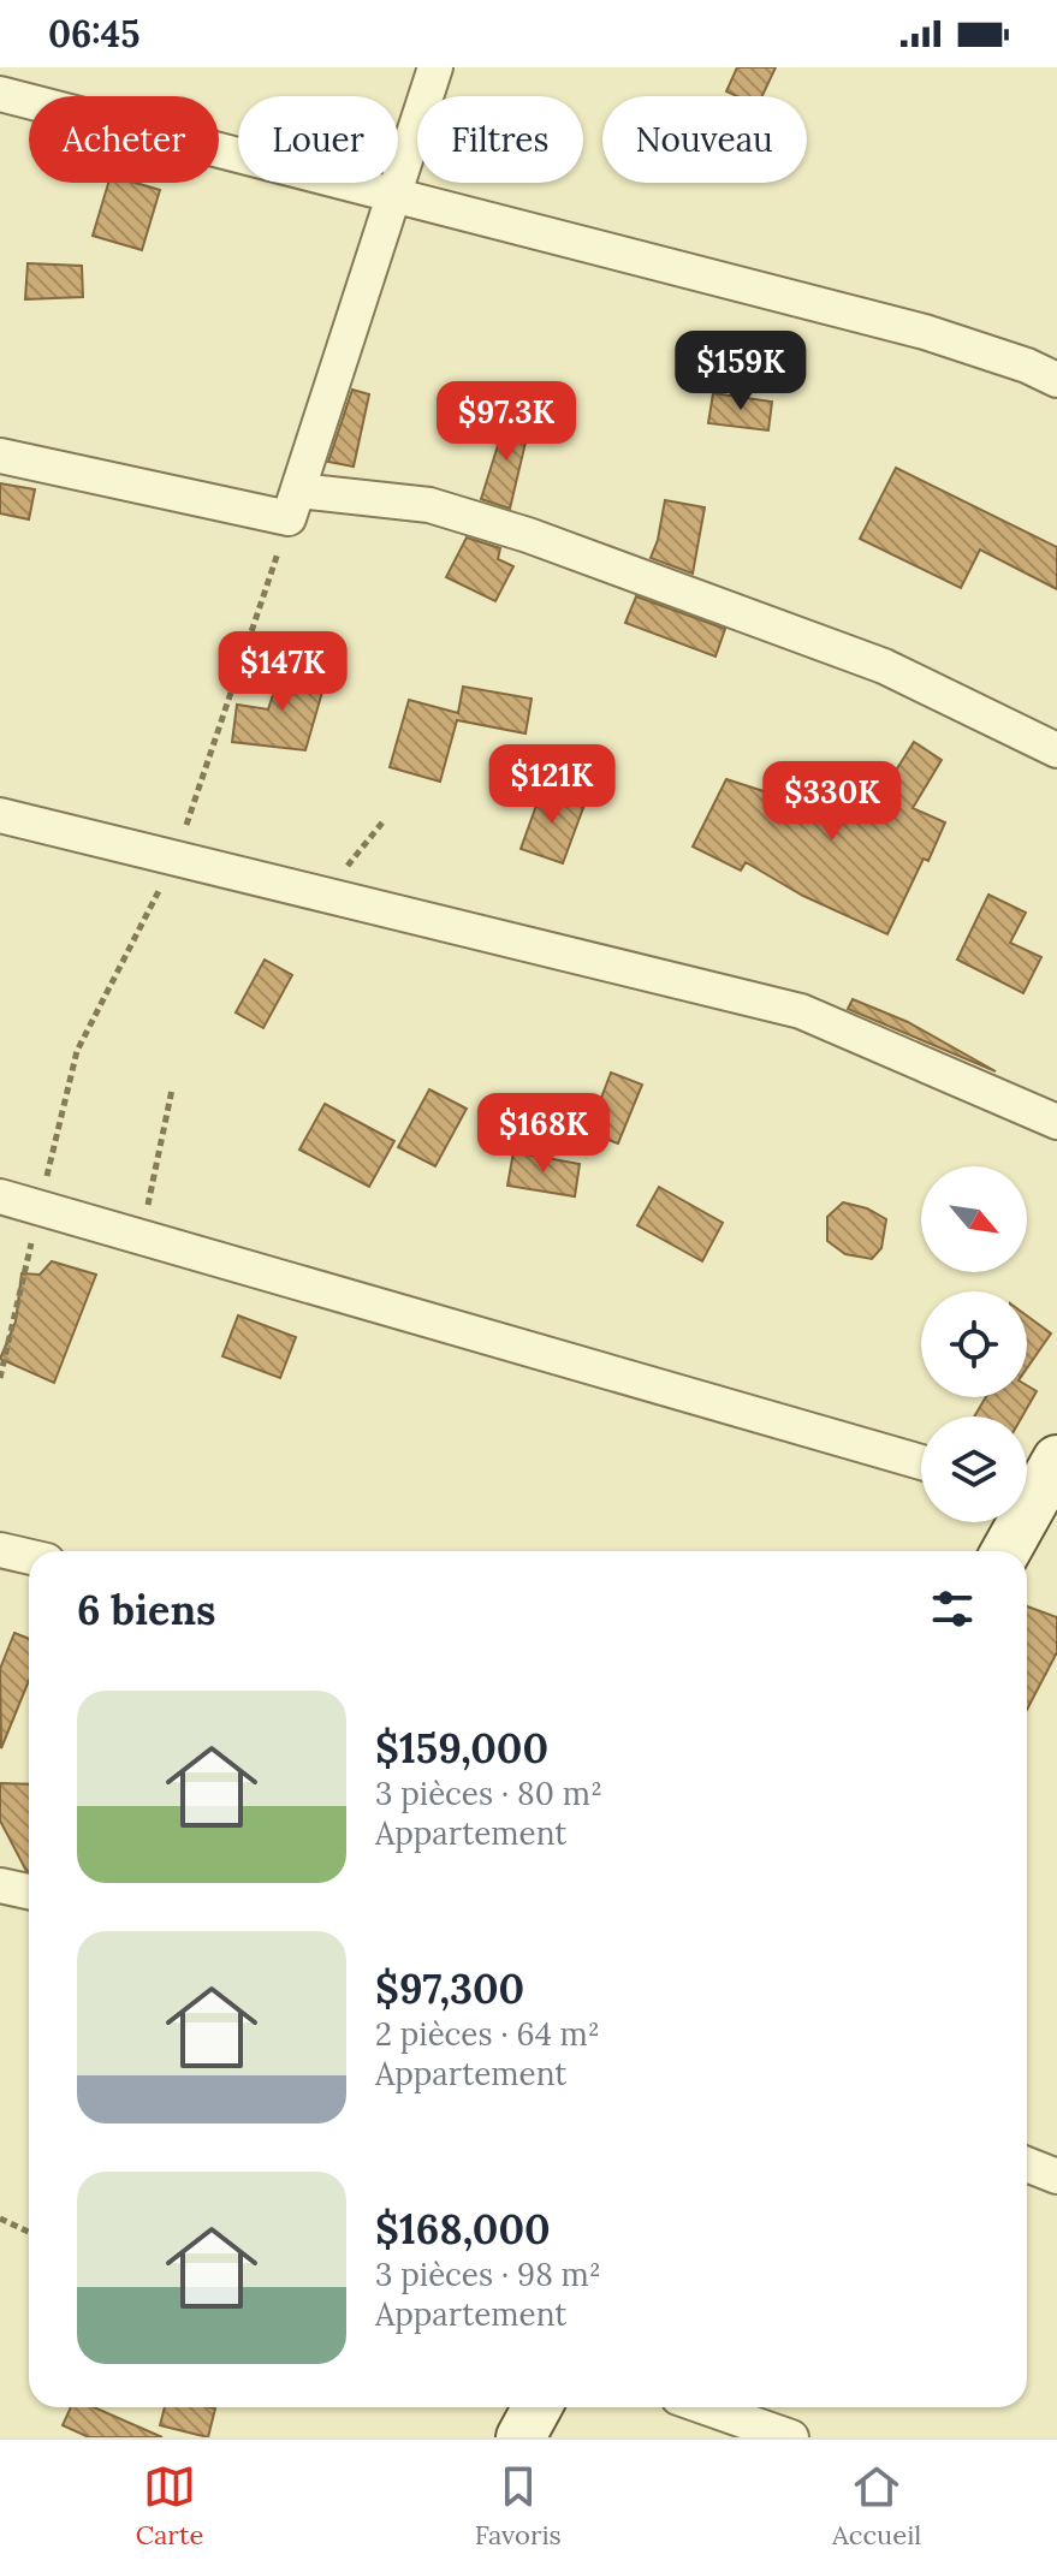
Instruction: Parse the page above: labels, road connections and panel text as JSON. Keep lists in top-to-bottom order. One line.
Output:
{"north":"bottom right","page":{"status":"06:45","chip":["Acheter","Louer","Filtres","Nouveau"],"price":["$159K","$97.3K","$147K","$121K","$330K","$168K"],"heading":"6 biens","list":[{"name":"$159,000","note":"3 pièces · 80 m² · Appartement"},{"name":"$97,300","note":"2 pièces · 64 m² · Appartement"},{"name":"$168,000","note":"3 pièces · 98 m² · Appartement"}],"tabs":["Carte","Favoris","Accueil"]}}
